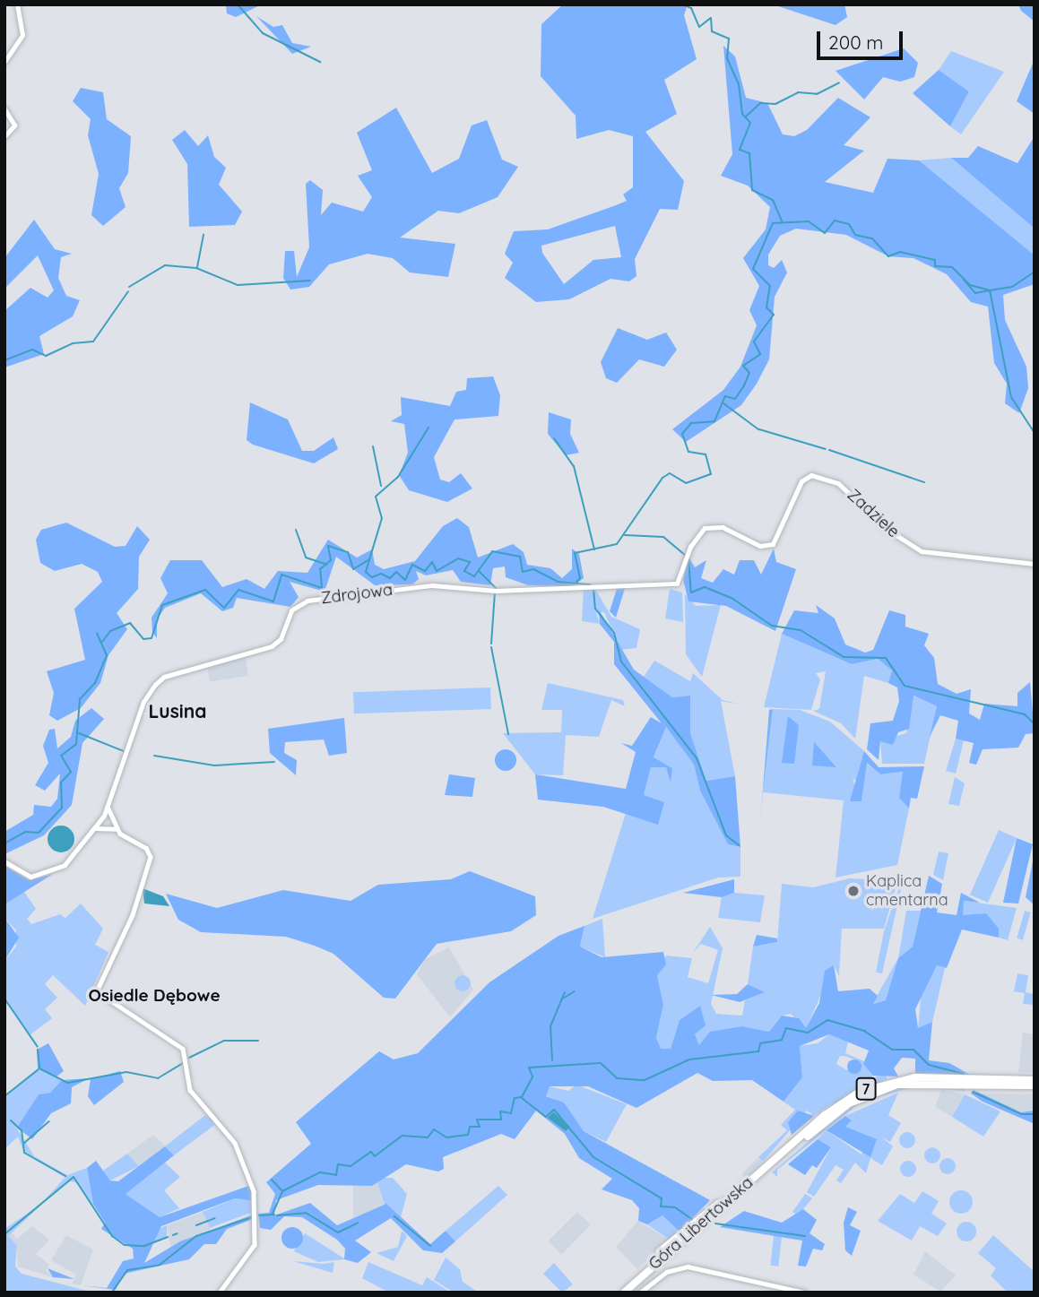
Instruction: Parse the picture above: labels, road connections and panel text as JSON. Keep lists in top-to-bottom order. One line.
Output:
{"streets":{"highway":["7","Góra Libertowska"],"street":["Zadziele","Zdrojowa"]},"crossings":[["Zadziele","Zdrojowa"],["7","Góra Libertowska"]],"districts":["Lusina","Osiedle Dębowe"],"places":["Kaplica cmentarna"],"scale_bar":"200 m"}
